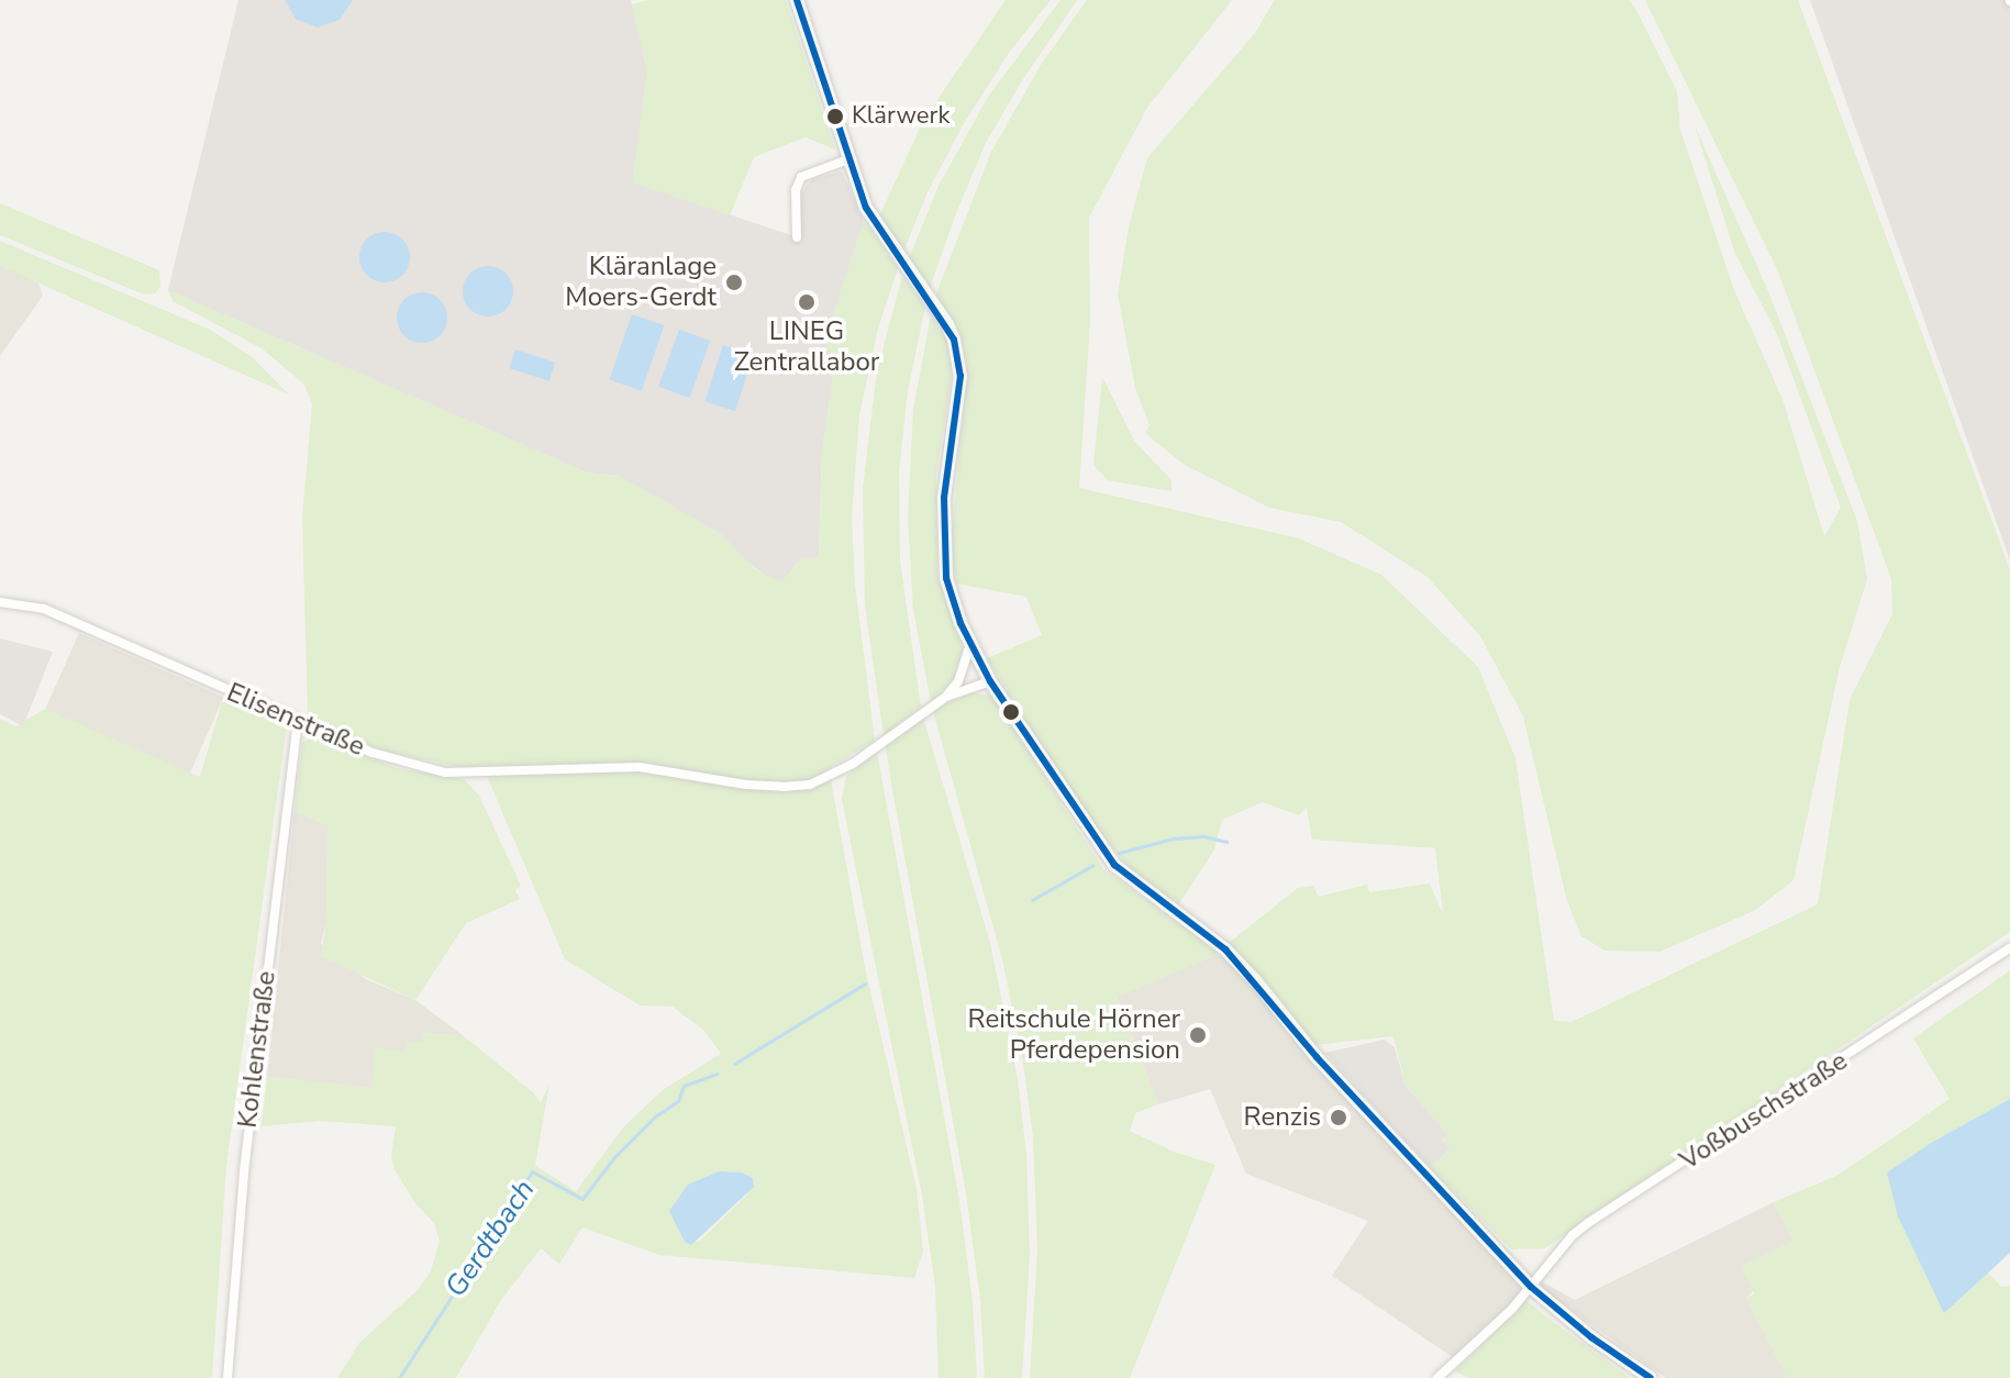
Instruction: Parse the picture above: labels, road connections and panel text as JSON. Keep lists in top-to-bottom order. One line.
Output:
{"streets":{"street":["Elisenstraße","Kohlenstraße","Voßbuschstraße"]},"crossings":[["Elisenstraße","Kohlenstraße"]],"water":["Gerdtbach"],"places":["Klärwerk","Kläranlage Moers-Gerdt","LINEG Zentrallabor","Reitschule Hörner Pferdepension","Renzis"]}
